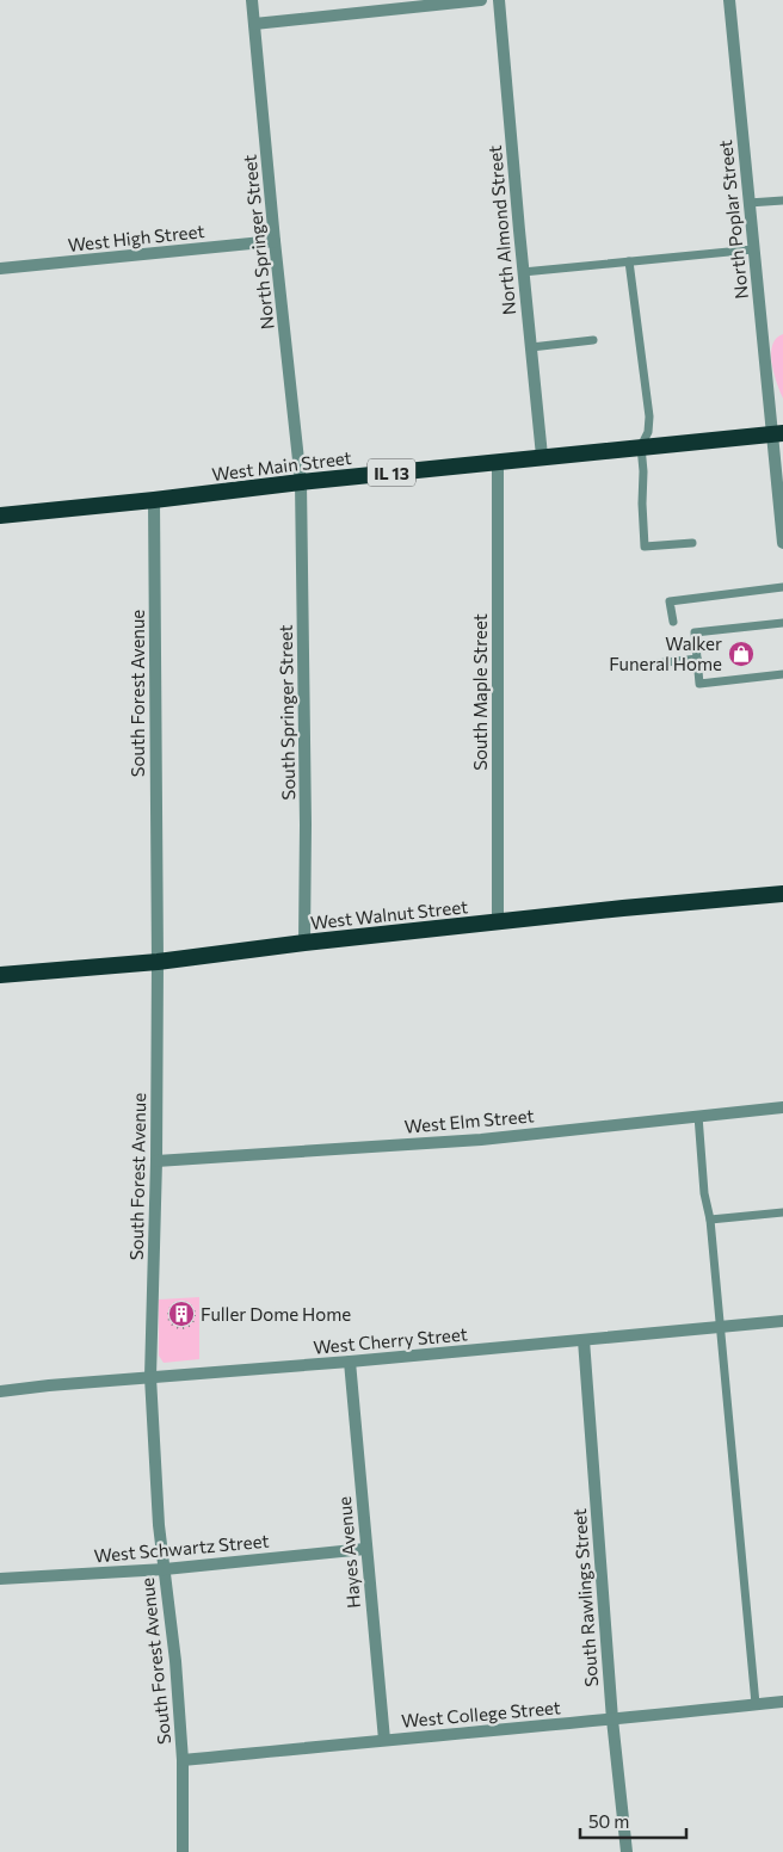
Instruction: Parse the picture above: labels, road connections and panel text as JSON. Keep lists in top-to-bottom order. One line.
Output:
{"streets":{"highway":["West Main Street","IL 13","West Walnut Street"],"street":["North Poplar Street","North Almond Street","West High Street","North Springer Street","South Maple Street","South Forest Avenue","South Springer Street","West Elm Street","West Cherry Street","West Schwartz Street","Hayes Avenue","South Rawlings Street","West College Street"]},"crossings":[["North Poplar Street","West Main Street"],["North Almond Street","West Main Street"],["West High Street","North Springer Street"],["North Springer Street","West Main Street"],["North Springer Street","South Springer Street"],["West Main Street","South Maple Street"],["West Main Street","South Forest Avenue"],["West Main Street","South Springer Street"],["South Maple Street","West Walnut Street"],["South Forest Avenue","West Walnut Street"],["South Forest Avenue","West Elm Street"],["South Forest Avenue","West Cherry Street"],["South Forest Avenue","West Schwartz Street"],["South Forest Avenue","West College Street"],["South Springer Street","West Walnut Street"],["West Cherry Street","Hayes Avenue"],["West Cherry Street","South Rawlings Street"],["West Schwartz Street","Hayes Avenue"],["Hayes Avenue","West College Street"],["South Rawlings Street","West College Street"]],"places":{"shop":["Walker Funeral Home"],"building":["Fuller Dome Home"]},"scale_bar":"50 m"}
